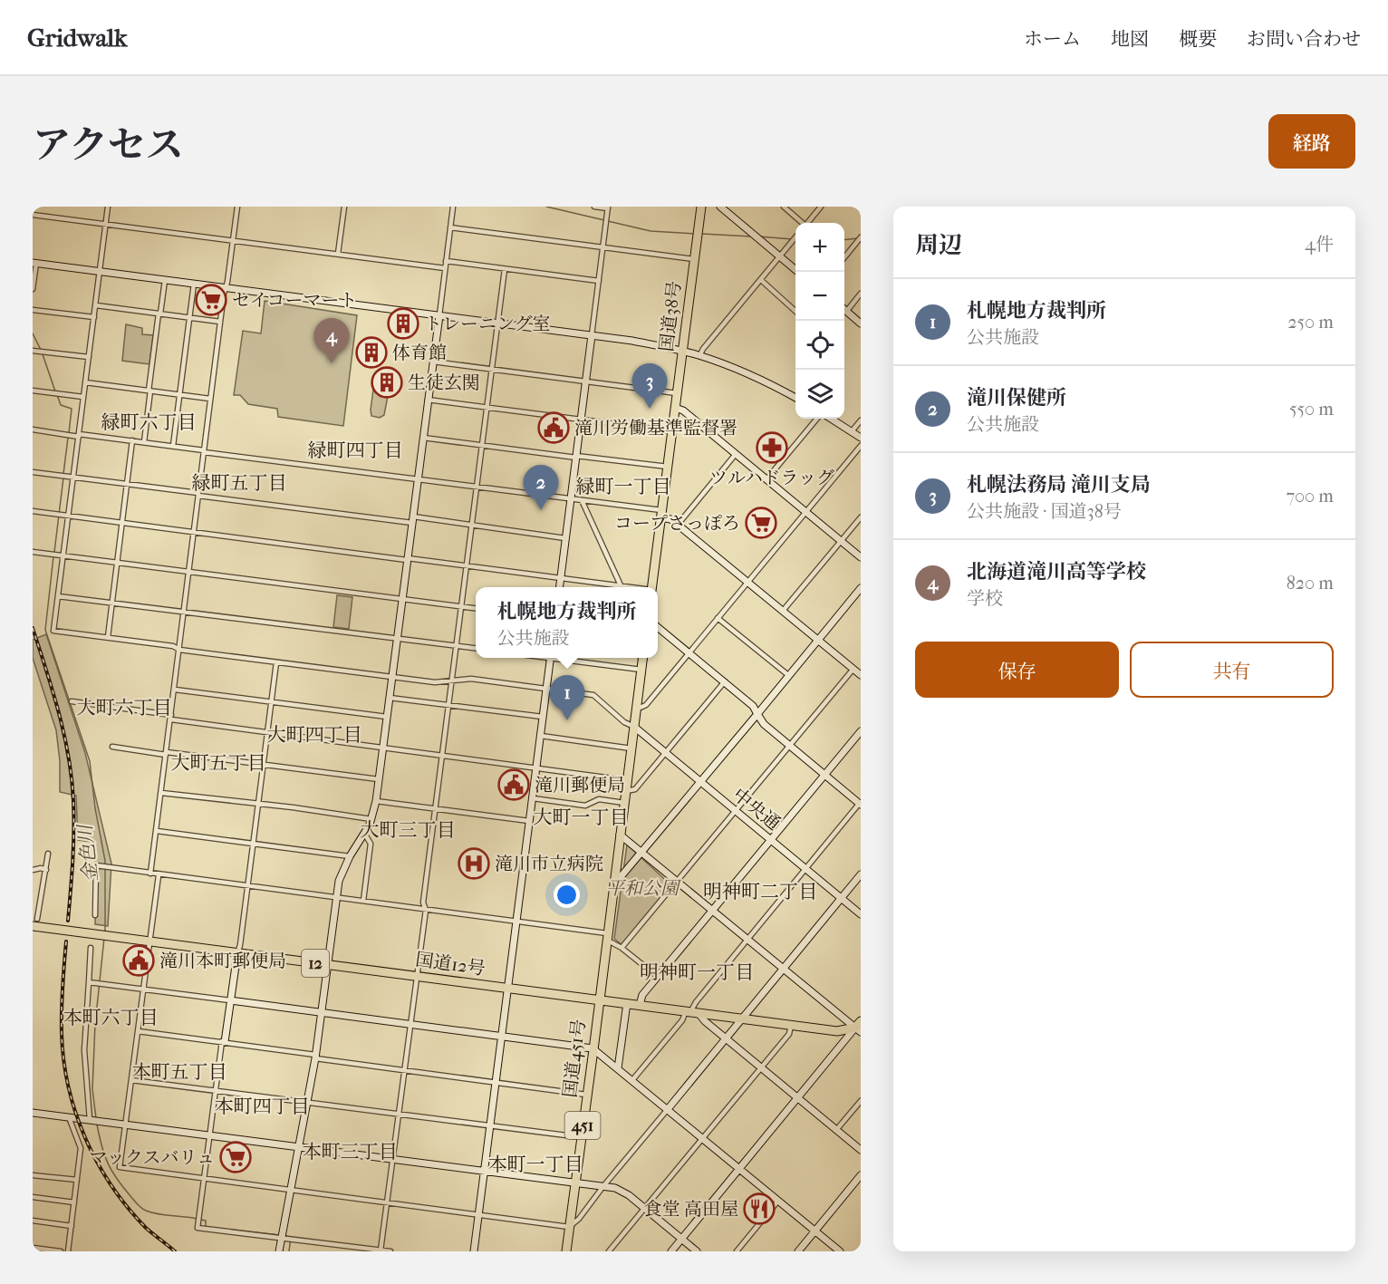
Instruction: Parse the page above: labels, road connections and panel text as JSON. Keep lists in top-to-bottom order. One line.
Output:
{"streets":{"highway":["国道38号","12","国道12号","国道451号","451"],"street":["中央通"]},"crossings":[["国道12号","国道451号"]],"districts":["緑町六丁目","緑町四丁目","緑町五丁目","緑町一丁目","大町六丁目","大町四丁目","大町五丁目","大町一丁目","大町三丁目","明神町二丁目","明神町一丁目","本町六丁目","本町五丁目","本町四丁目","本町三丁目","本町一丁目"],"water":["金色川"],"parks":["平和公園"],"places":{"supermarket":["セイコーマート","コープさっぽろ","マックスバリュ"],"building":["トレーニング室","体育館","生徒玄関"],"public building":["滝川労働基準監督署","滝川郵便局","滝川本町郵便局"],"pharmacy":["ツルハドラッグ"],"hospital":["滝川市立病院"],"restaurant":["食堂 高田屋"]},"page":{"header":"Gridwalk","nav":["ホーム","地図","概要","お問い合わせ"],"title":"アクセス","buttons":["経路",["保存","共有"]],"heading":["周辺","4件"],"map_buttons":["+","−"],"list":[{"mark":"1","name":"札幌地方裁判所","note":"公共施設","value":"250 m"},{"mark":"2","name":"滝川保健所","note":"公共施設","value":"550 m"},{"mark":"3","name":"札幌法務局 滝川支局","note":"公共施設 · 国道38号","value":"700 m"},{"mark":"4","name":"北海道滝川高等学校","note":"学校","value":"820 m"}],"pins":["4","3","2","1"],"popup":["札幌地方裁判所","公共施設"]}}
